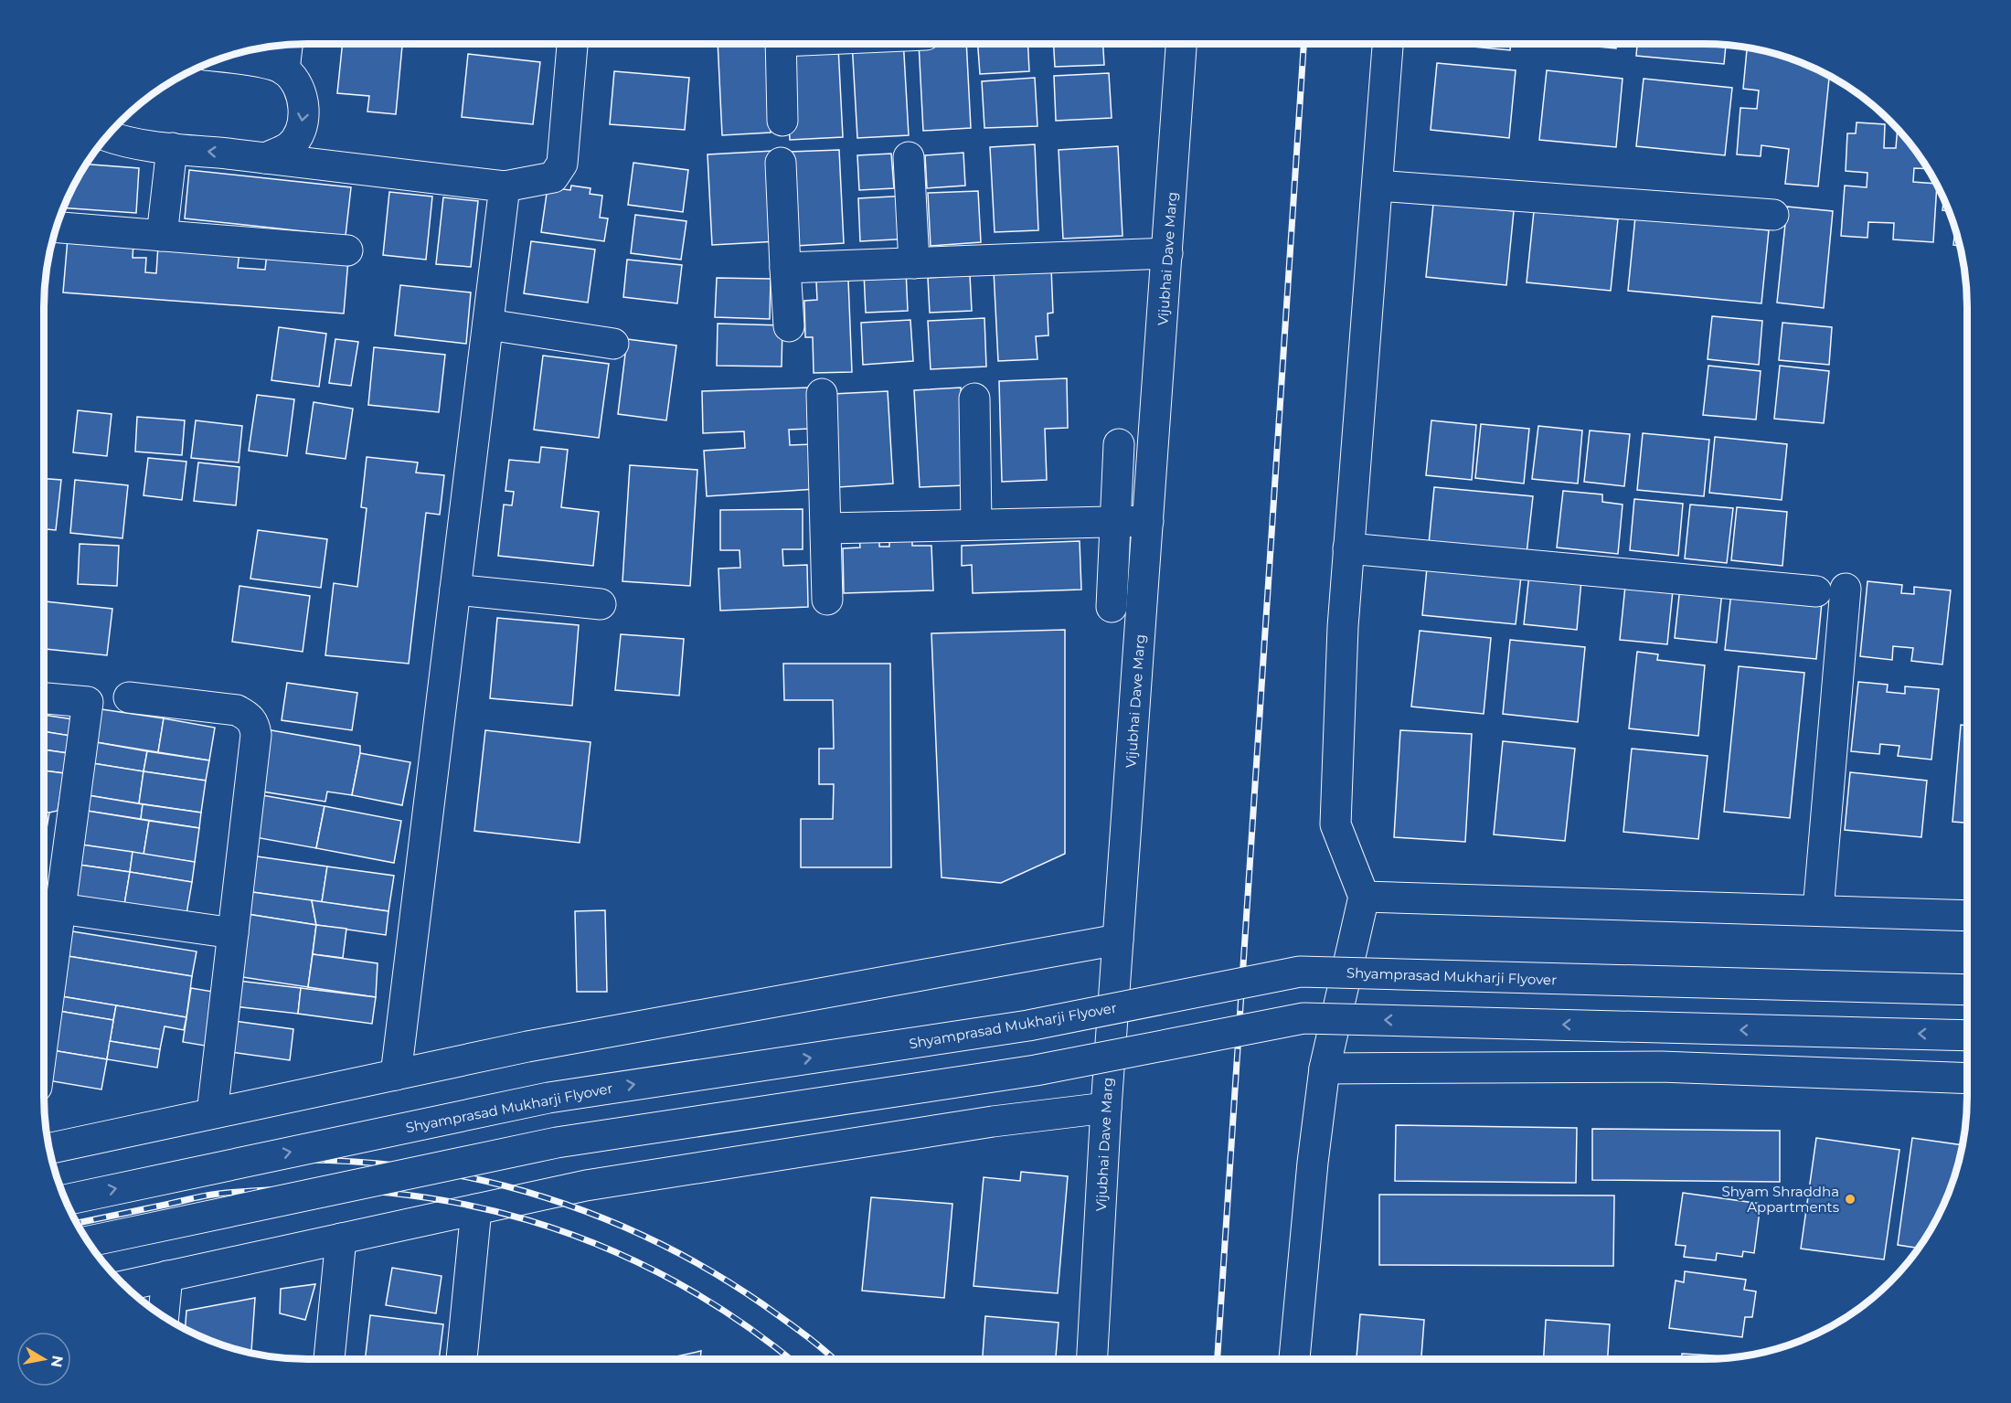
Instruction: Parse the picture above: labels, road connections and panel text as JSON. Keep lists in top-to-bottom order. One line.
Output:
{"streets":{"street":["Vijubhai Dave Marg","Shyamprasad Mukharji Flyover"]},"places":["Shyam Shraddha Appartments"],"north":"right"}
